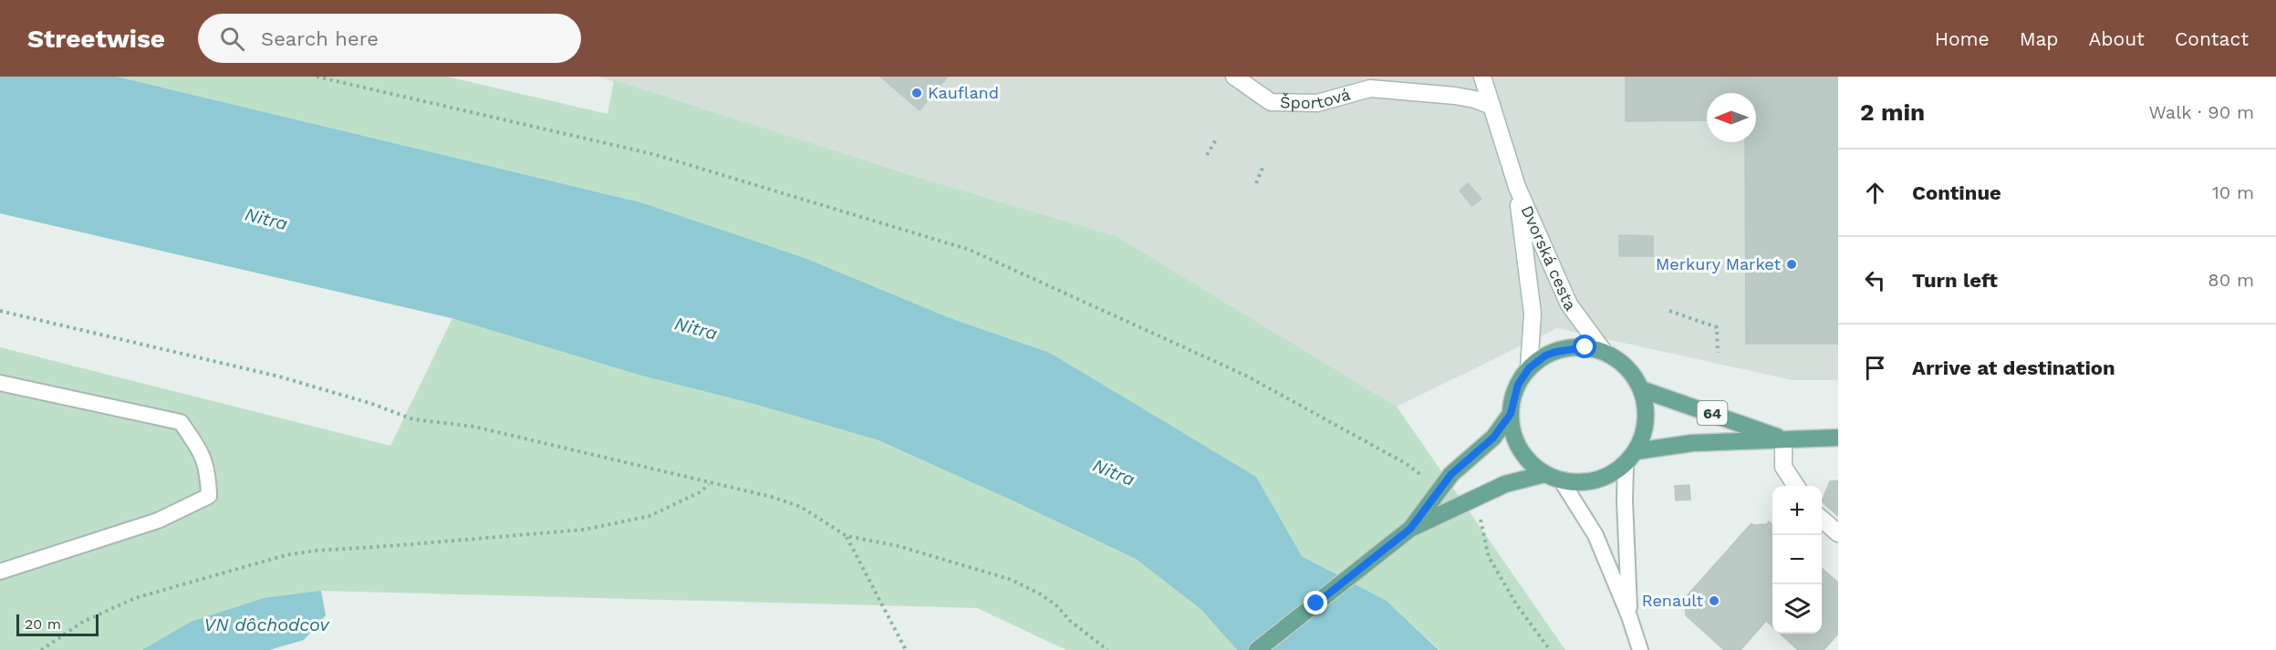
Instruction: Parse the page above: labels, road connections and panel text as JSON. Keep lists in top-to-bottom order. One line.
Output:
{"streets":{"main road":["64"],"street":["Športová","Dvorská cesta"]},"crossings":[["Športová","Dvorská cesta"],["Dvorská cesta","64"]],"water":["Nitra","VN dôchodcov"],"places":["Kaufland","Merkury Market","Renault"],"scale_bar":"20 m","north":"left","page":{"header":"Streetwise","search":"Search here","nav":["Home","Map","About","Contact"],"heading":["2 min","Walk · 90 m"],"list":[["Continue","10 m"],["Turn left","80 m"],"Arrive at destination"],"map_buttons":["+","−"],"scale":"20 m"}}
